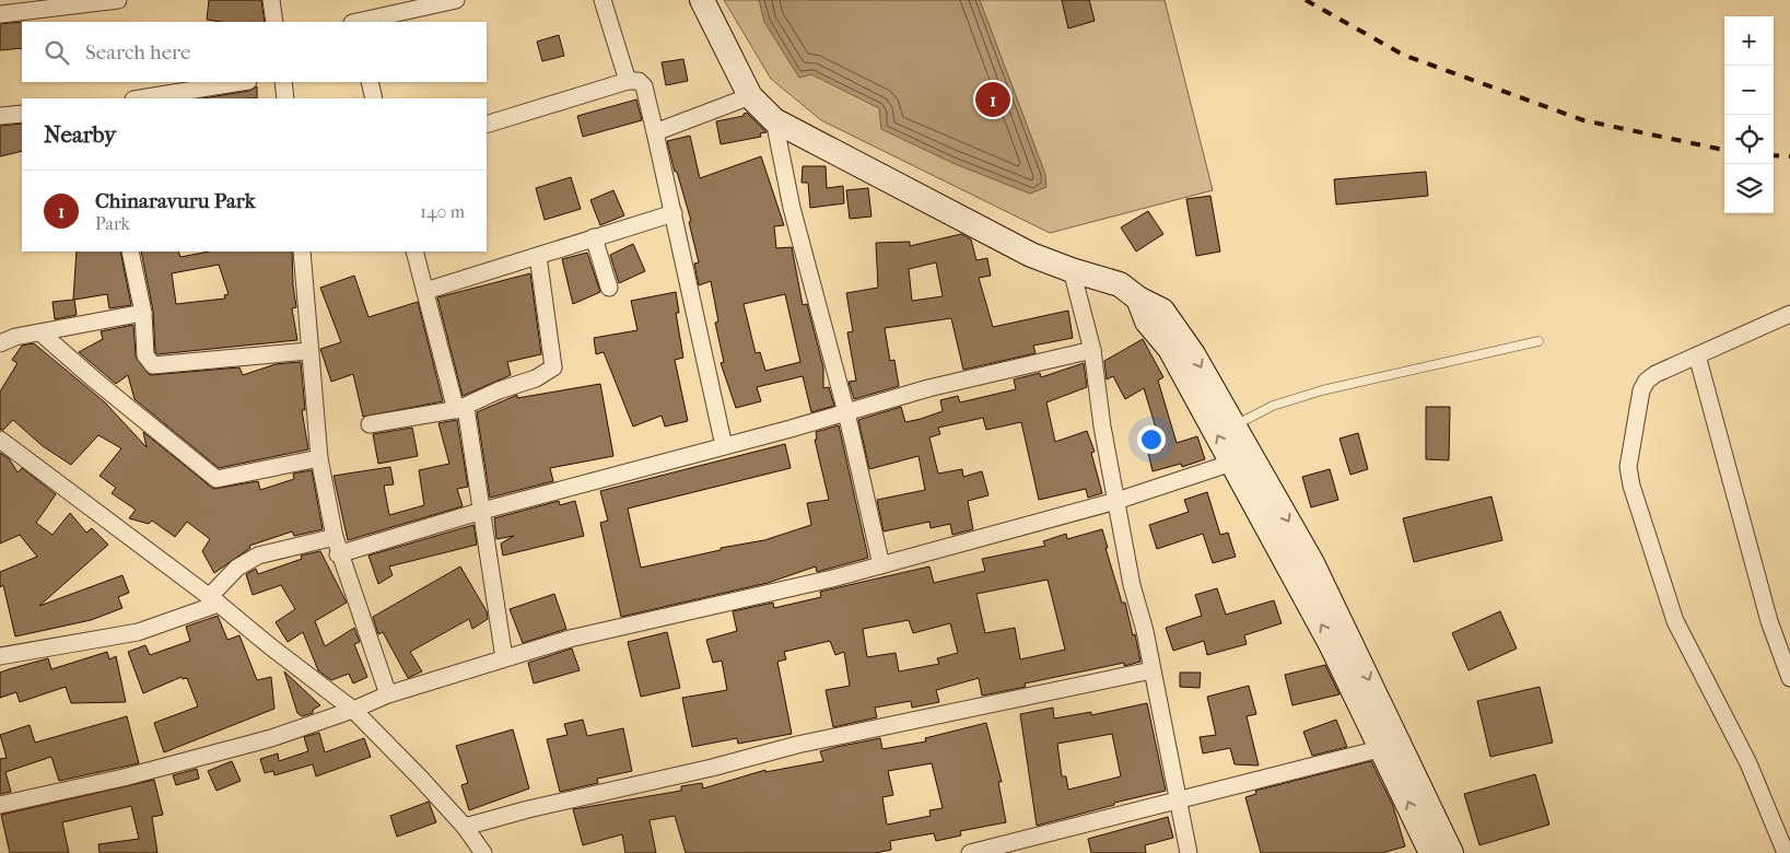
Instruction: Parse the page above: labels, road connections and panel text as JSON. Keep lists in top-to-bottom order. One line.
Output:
{"page":{"map_buttons":["+","−"],"search":"Search here","pins":"1","heading":"Nearby","list":[{"mark":"1","name":"Chinaravuru Park","note":"Park","value":"140 m"}]}}
